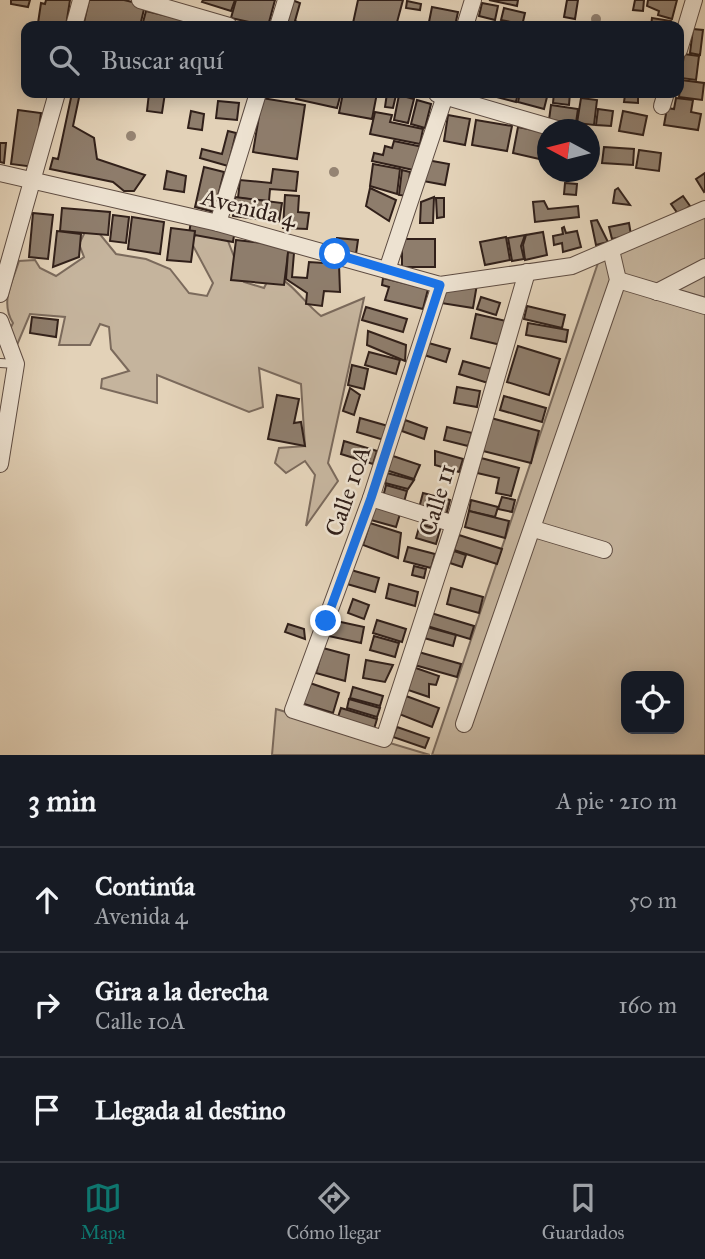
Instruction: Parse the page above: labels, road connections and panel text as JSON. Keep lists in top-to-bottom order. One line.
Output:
{"streets":{"street":["Avenida 4","Calle 10A","Calle 11"]},"crossings":[["Avenida 4","Calle 10A"],["Avenida 4","Calle 11"],["Calle 10A","Calle 11"]],"north":"left","page":{"search":"Buscar aquí","heading":["3 min","A pie · 210 m"],"list":[["Continúa","Avenida 4","50 m"],["Gira a la derecha","Calle 10A","160 m"],"Llegada al destino"],"nav":["Mapa","Cómo llegar","Guardados"]}}
